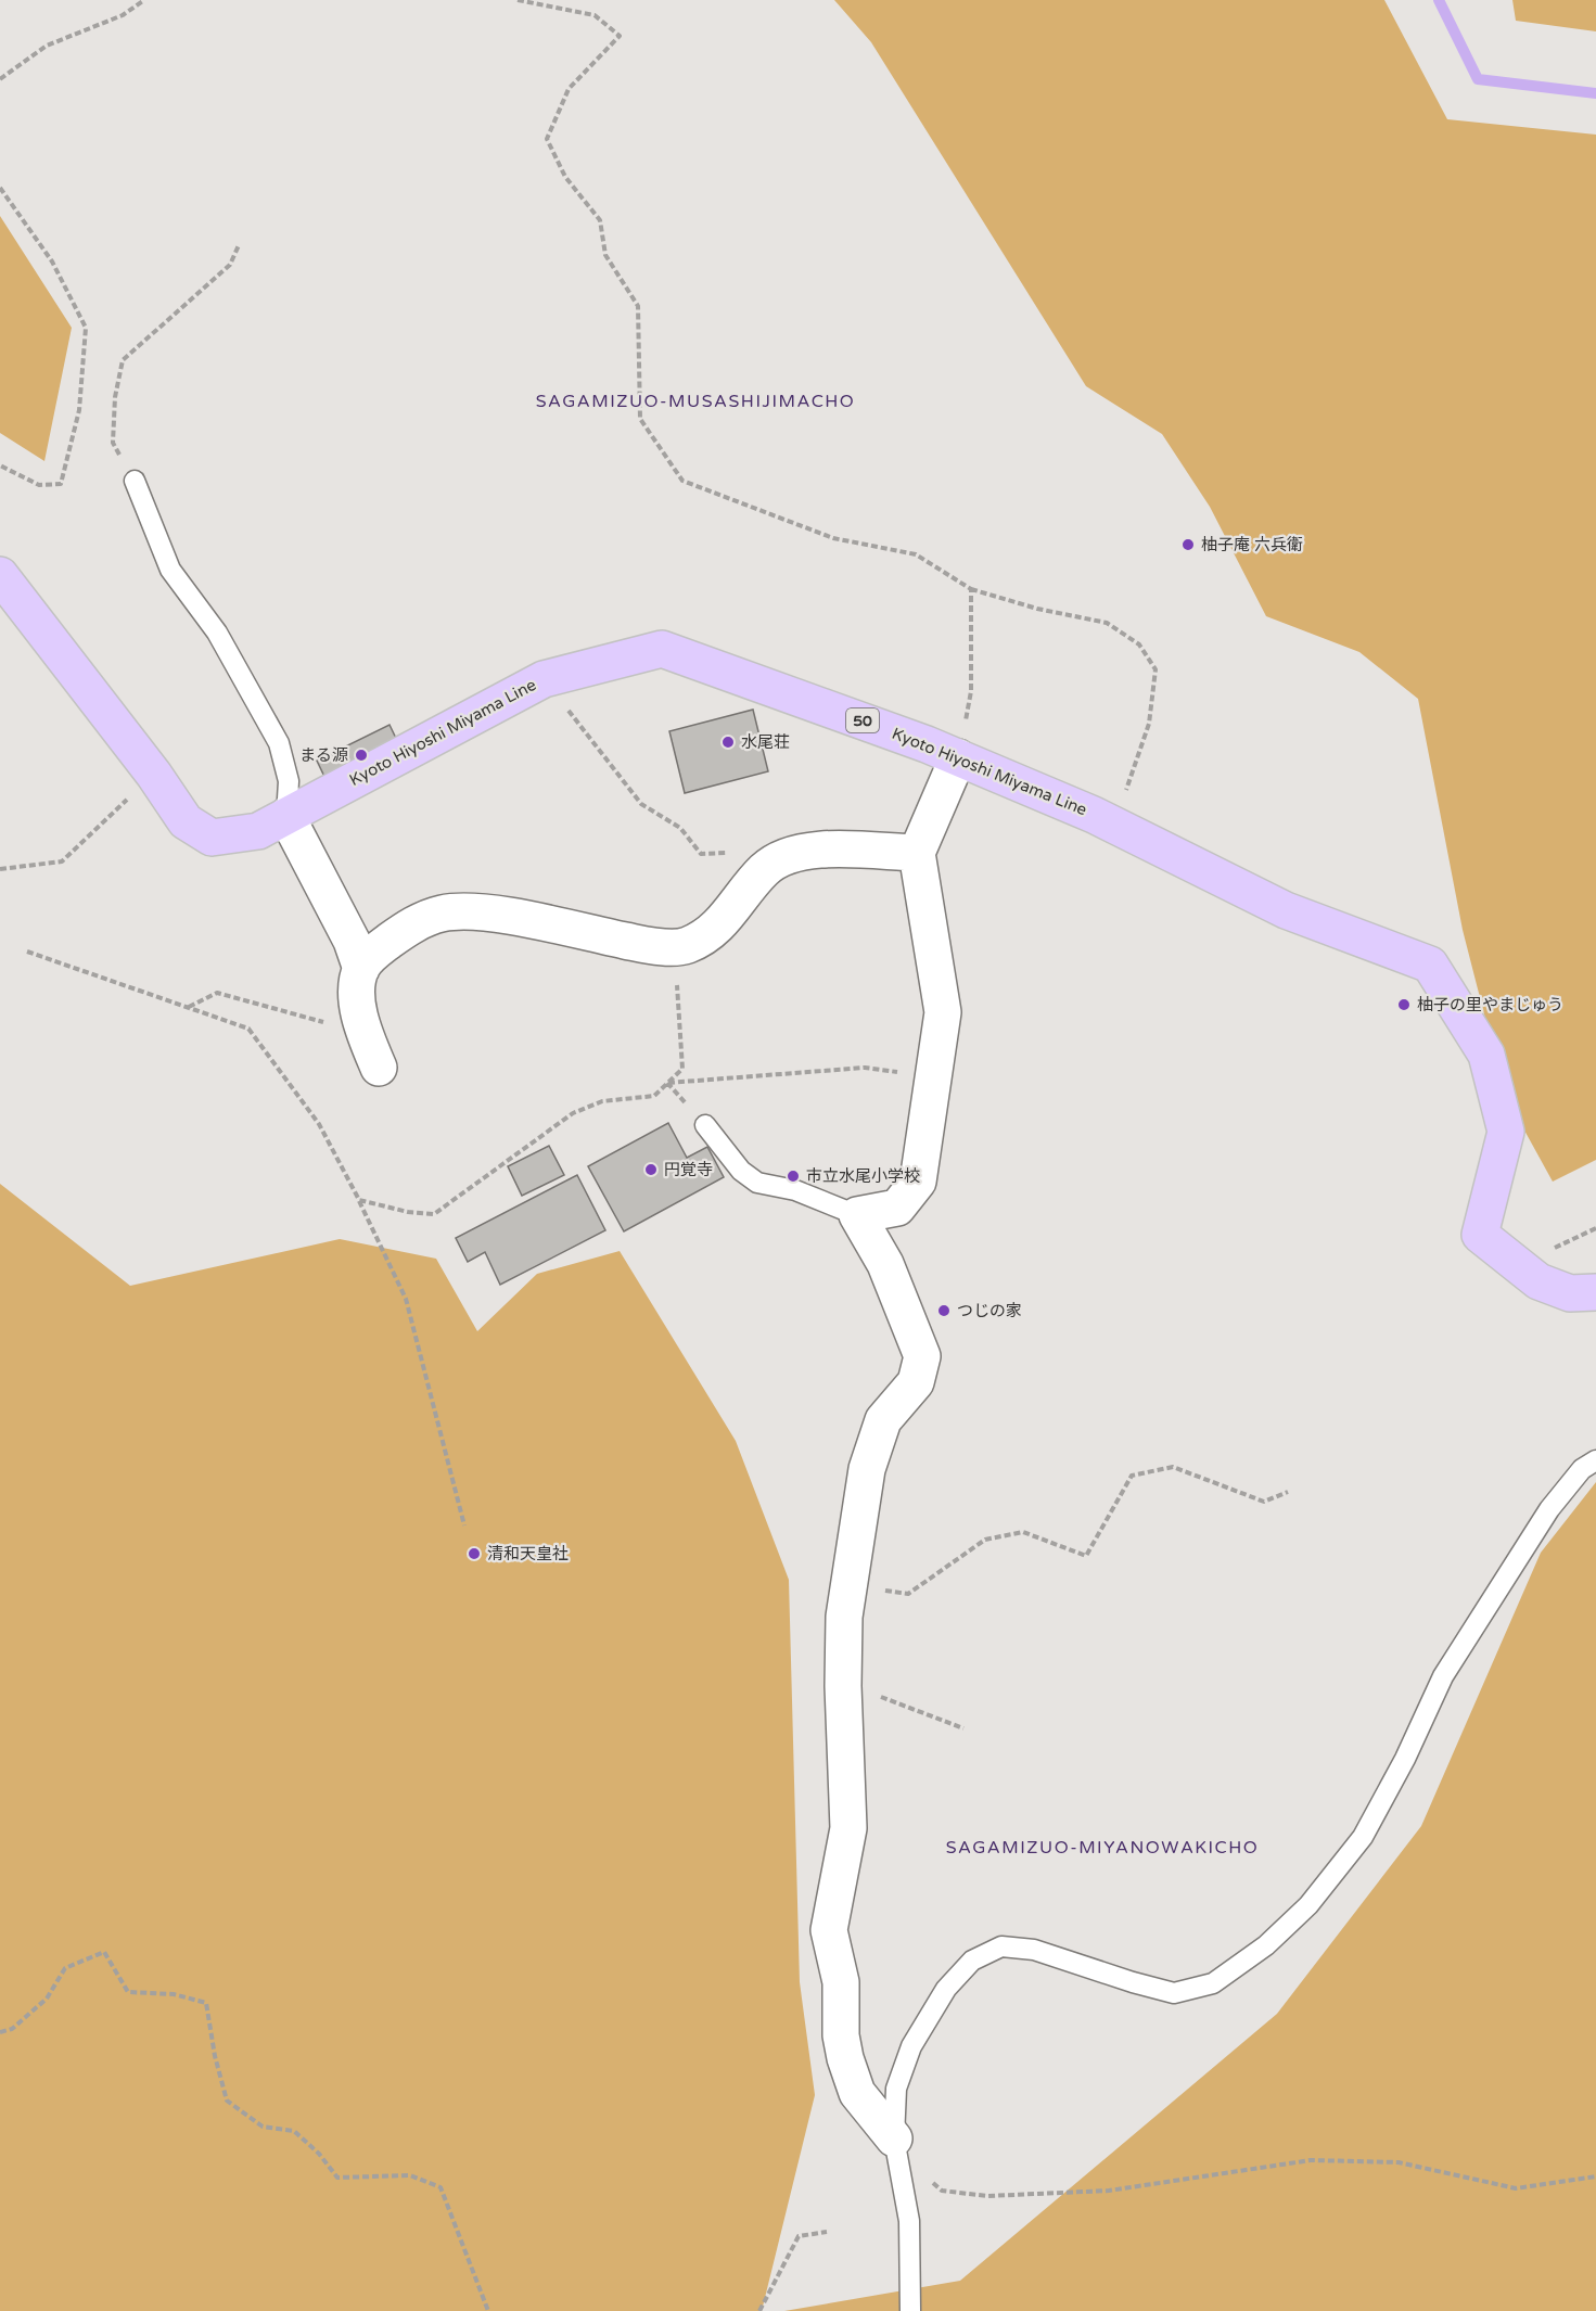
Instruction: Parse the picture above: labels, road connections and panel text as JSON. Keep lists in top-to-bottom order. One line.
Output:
{"streets":{"main road":["50","Kyoto Hiyoshi Miyama Line"]},"districts":["SAGAMIZUO-MUSASHIJIMACHO","SAGAMIZUO-MIYANOWAKICHO"],"places":["柚子庵 六兵衛","水尾荘","まる源","柚子の里やまじゅう","円覚寺","市立水尾小学校","つじの家","清和天皇社"]}
